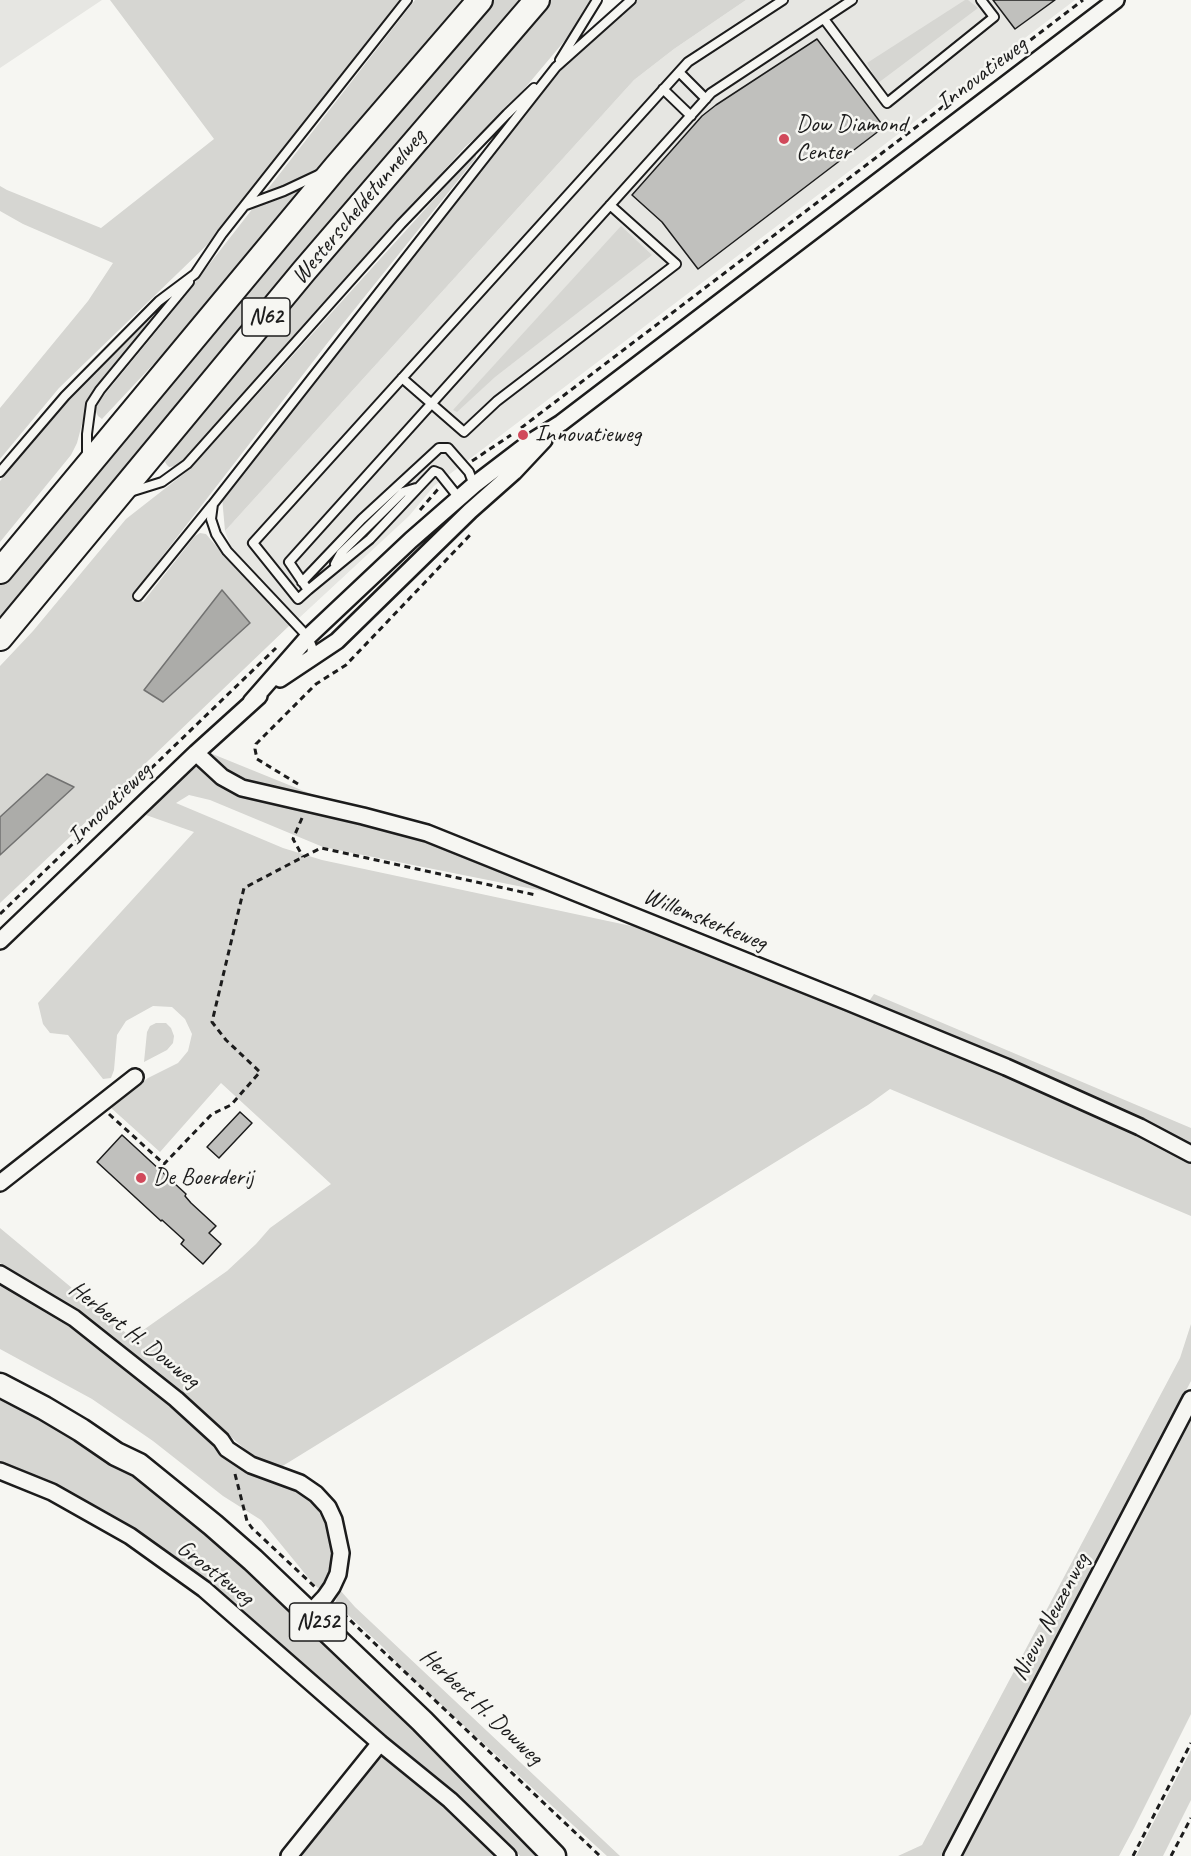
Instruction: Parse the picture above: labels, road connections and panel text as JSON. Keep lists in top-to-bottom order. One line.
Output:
{"streets":{"highway":["Westerscheldetunnelweg","N62"],"main road":["Herbert H. Dowweg","N252"],"street":["Innovatieweg","Willemskerkeweg","Grootteweg","Nieuw Neuzenweg"]},"crossings":[["Innovatieweg","Willemskerkeweg"]],"places":["Dow Diamond Center","Innovatieweg","De Boerderij"]}
